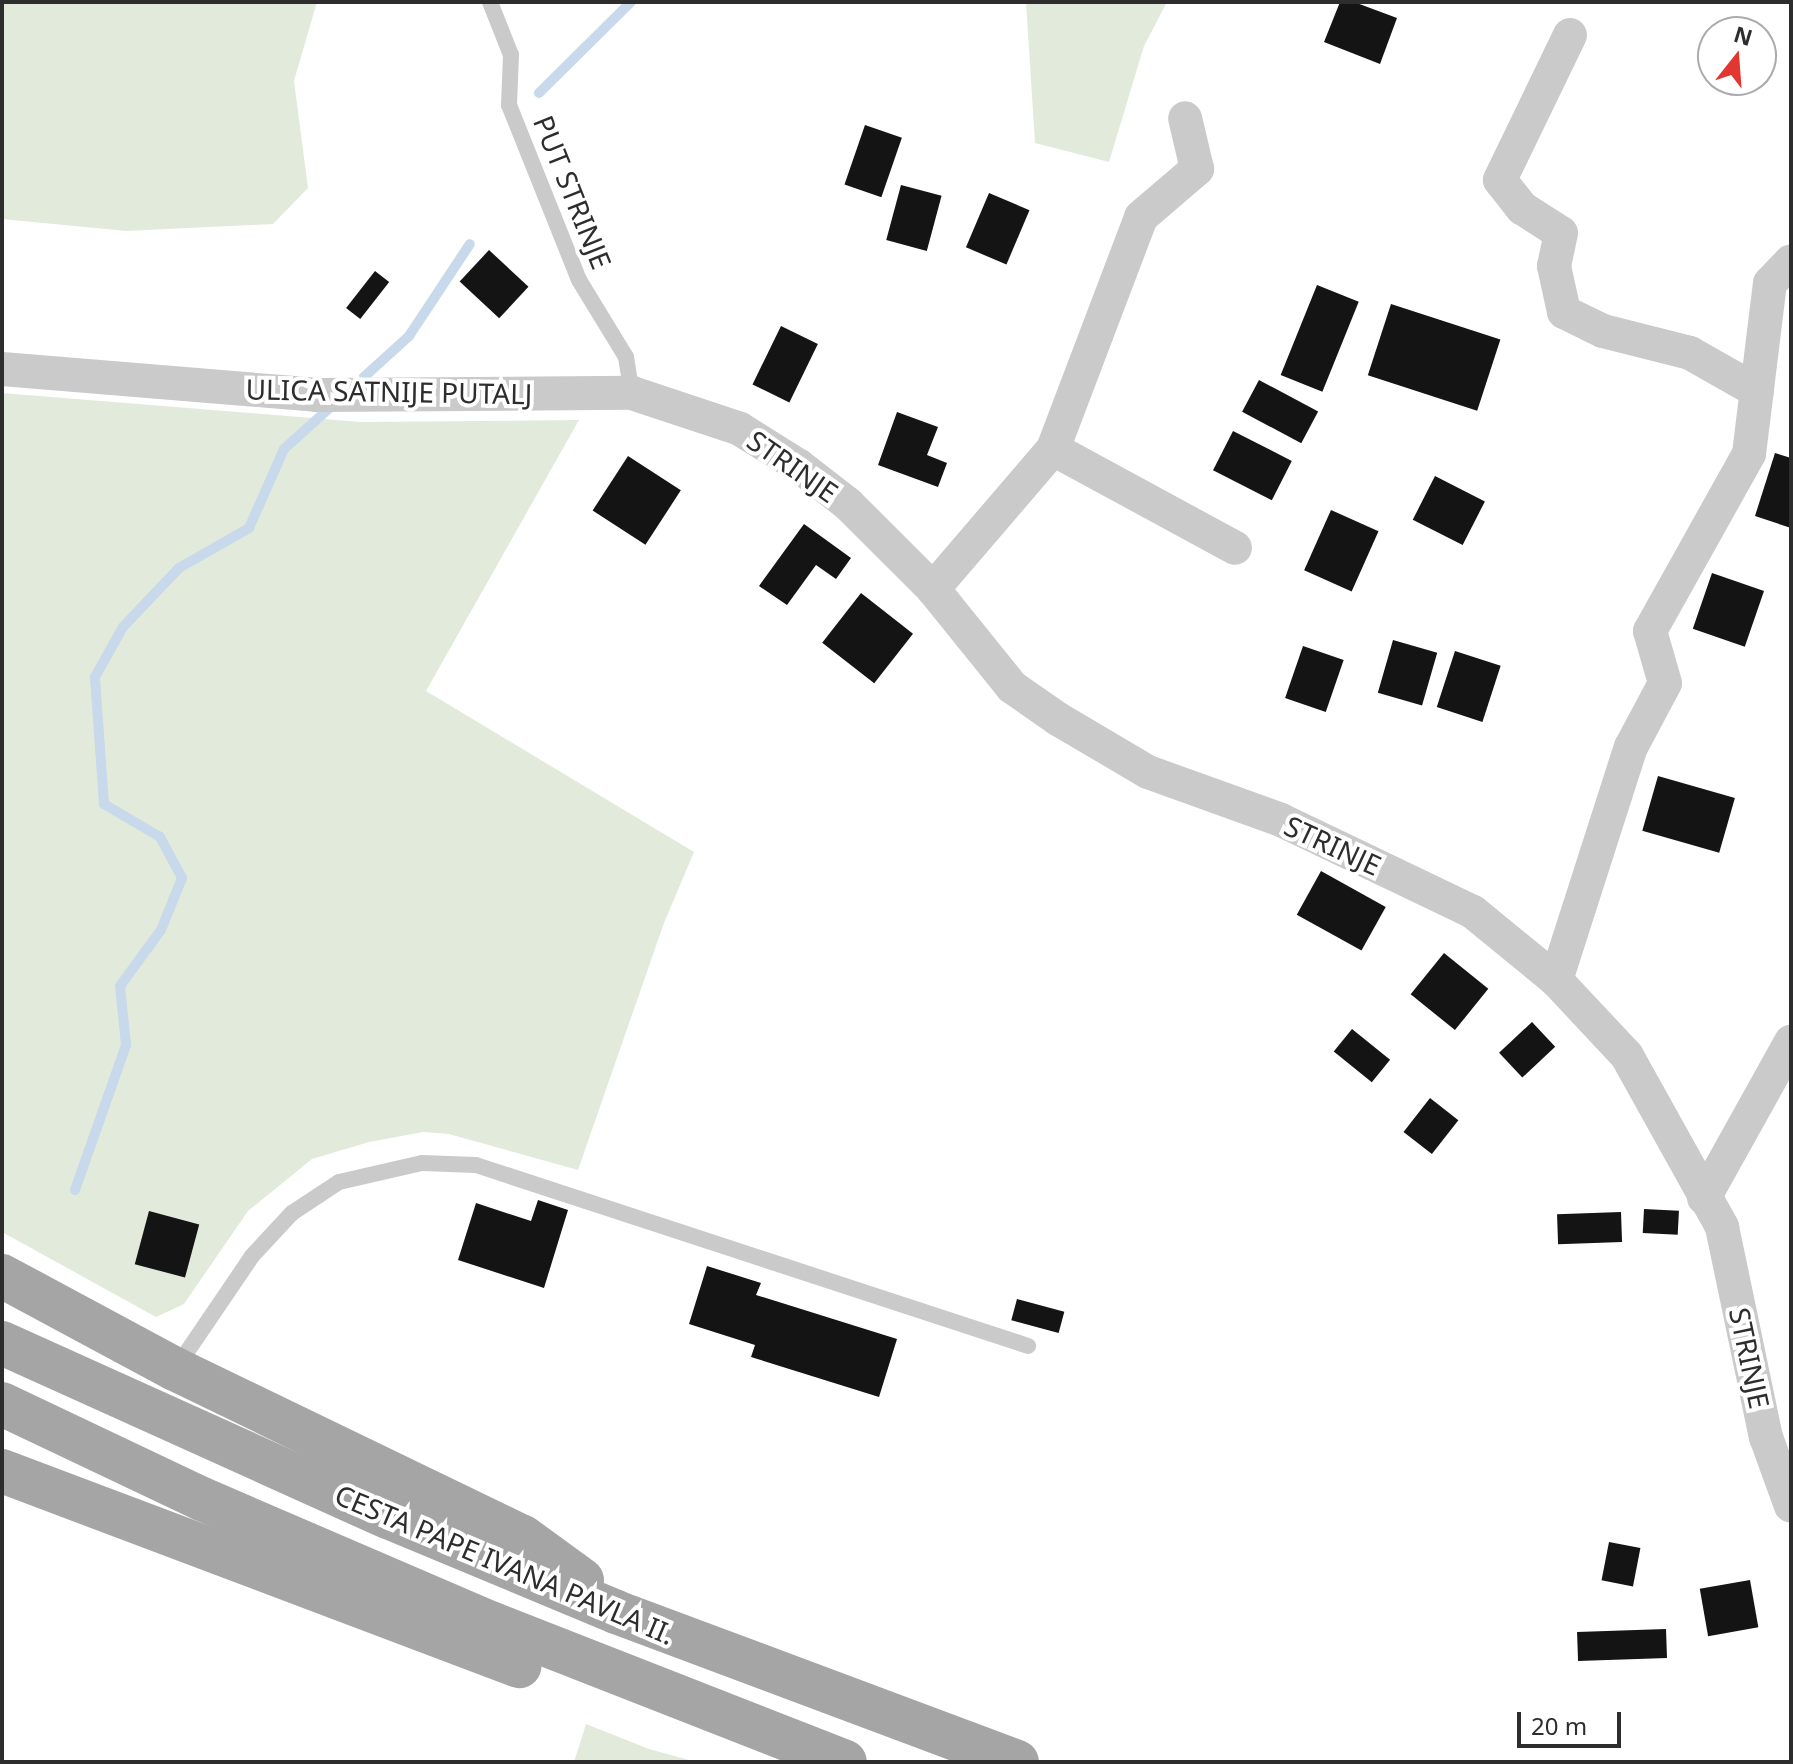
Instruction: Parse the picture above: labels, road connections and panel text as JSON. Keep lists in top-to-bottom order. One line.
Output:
{"streets":{"main road":["CESTA PAPE IVANA PAVLA II."],"street":["ULICA SATNIJE PUTALJ","STRINJE"],"lane":["PUT STRINJE"]},"crossings":[["PUT STRINJE","ULICA SATNIJE PUTALJ"],["PUT STRINJE","STRINJE"],["ULICA SATNIJE PUTALJ","STRINJE"]],"scale_bar":"20 m","north":"top"}
